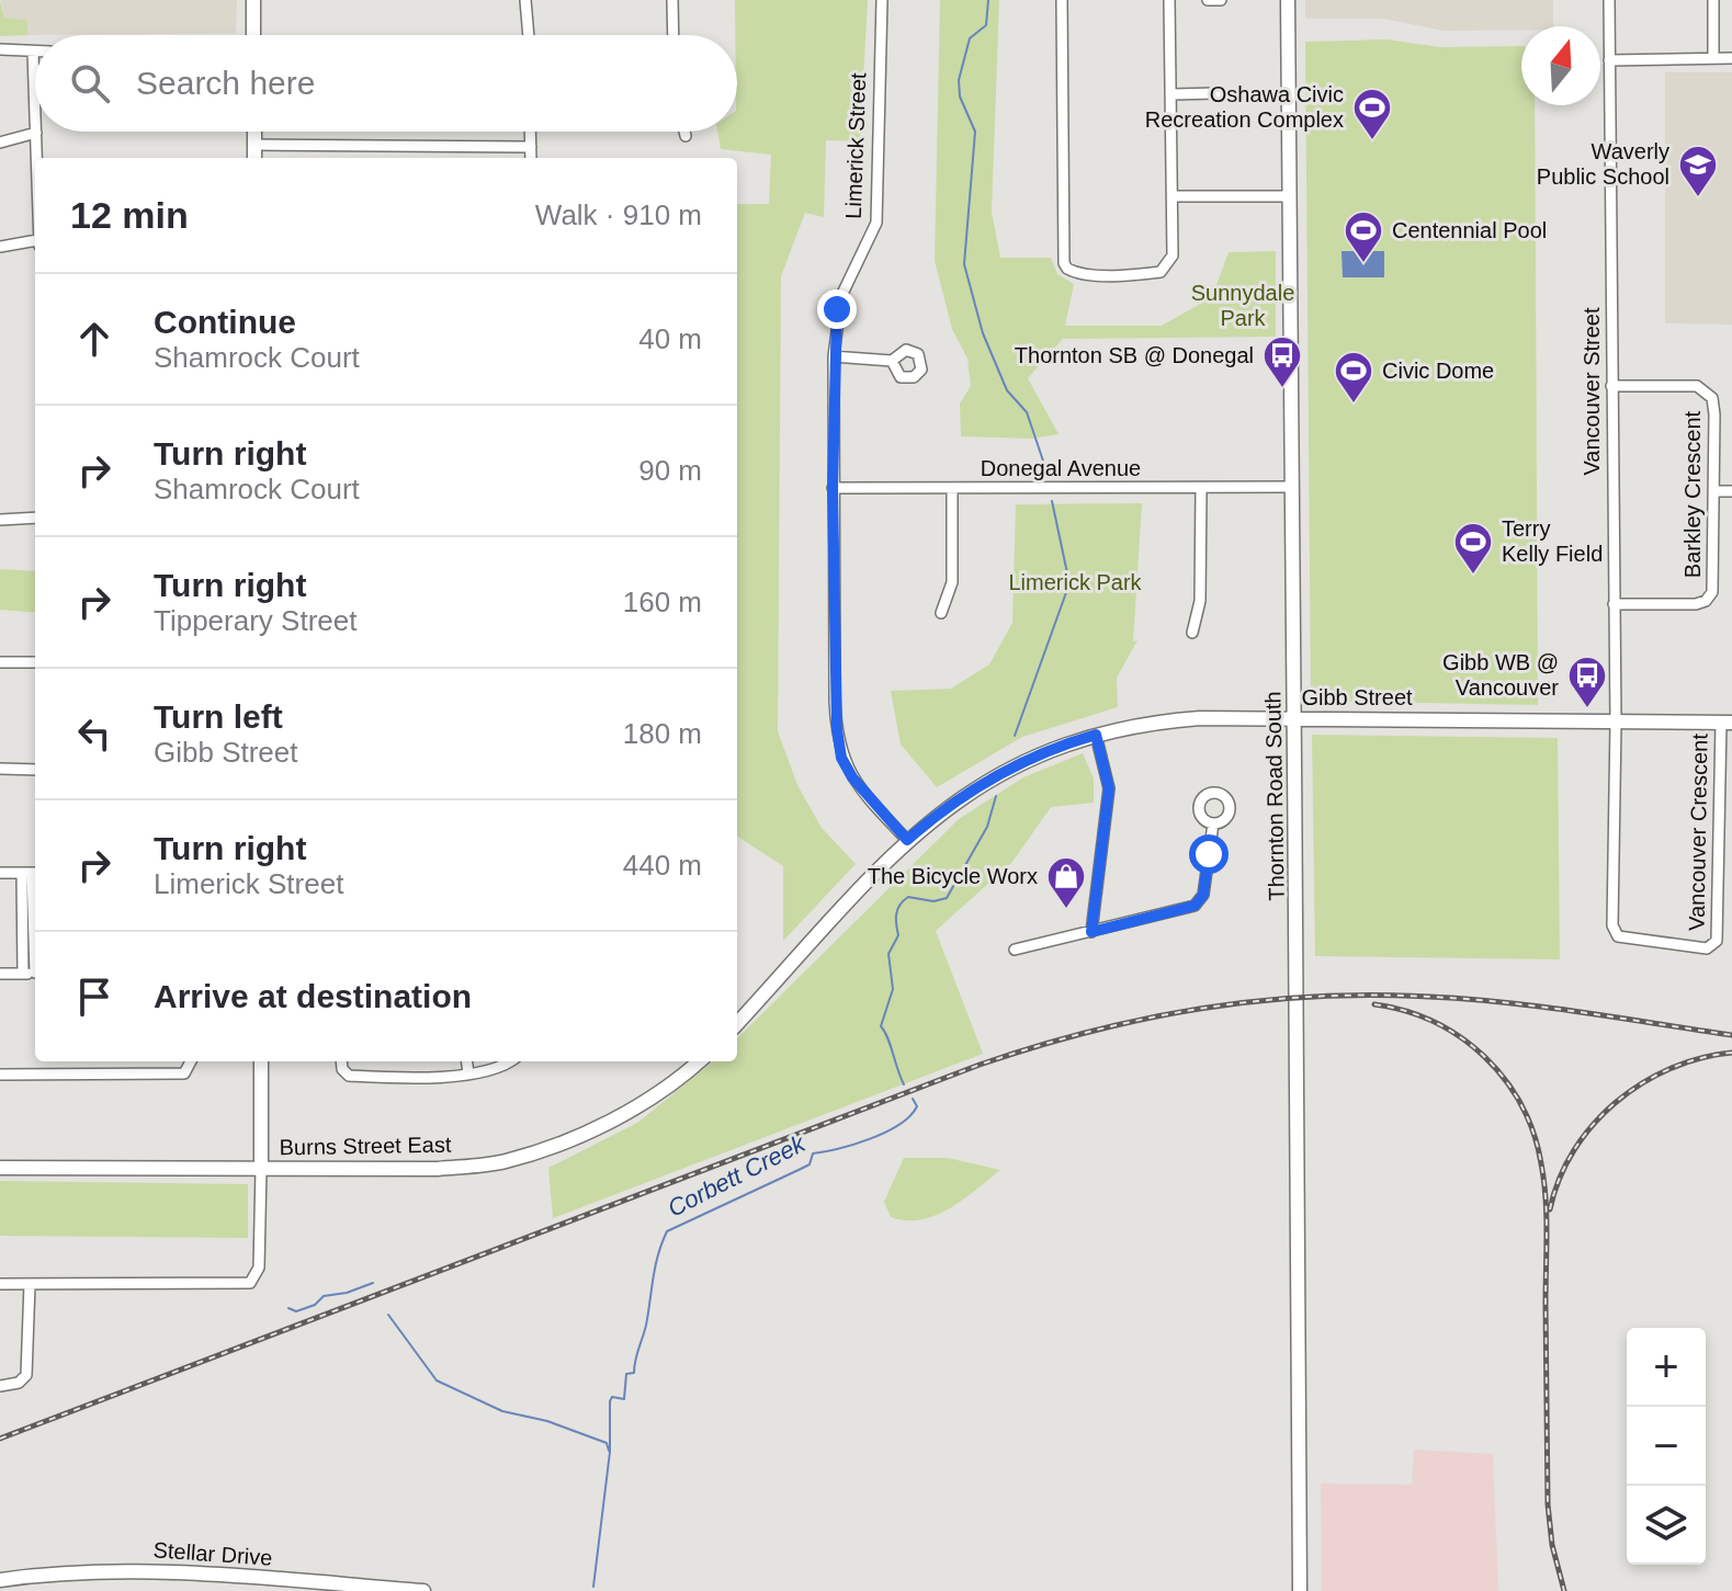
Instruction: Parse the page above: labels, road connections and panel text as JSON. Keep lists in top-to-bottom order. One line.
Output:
{"streets":{"main road":["Gibb Street","Thornton Road South","Burns Street East","Stellar Drive"],"street":["Limerick Street","Vancouver Street","Donegal Avenue","Barkley Crescent","Vancouver Crescent"]},"crossings":[["Limerick Street","Donegal Avenue"],["Limerick Street","Gibb Street"],["Vancouver Street","Barkley Crescent"],["Vancouver Street","Gibb Street"],["Vancouver Street","Vancouver Crescent"],["Donegal Avenue","Thornton Road South"],["Gibb Street","Thornton Road South"],["Gibb Street","Vancouver Crescent"]],"water":["Corbett Creek"],"parks":["Sunnydale Park","Limerick Park"],"places":{"sports":["Oshawa Civic Recreation Complex","Centennial Pool","Civic Dome","Terry Kelly Field"],"school or university":["Waverly Public School"],"bus stop":["Thornton SB @ Donegal","Gibb WB @ Vancouver"],"shop":["The Bicycle Worx"]},"north":"top","page":{"search":"Search here","heading":["12 min","Walk · 910 m"],"list":[["Continue","Shamrock Court","40 m"],["Turn right","Shamrock Court","90 m"],["Turn right","Tipperary Street","160 m"],["Turn left","Gibb Street","180 m"],["Turn right","Limerick Street","440 m"],"Arrive at destination"],"map_buttons":["+","−"]}}
